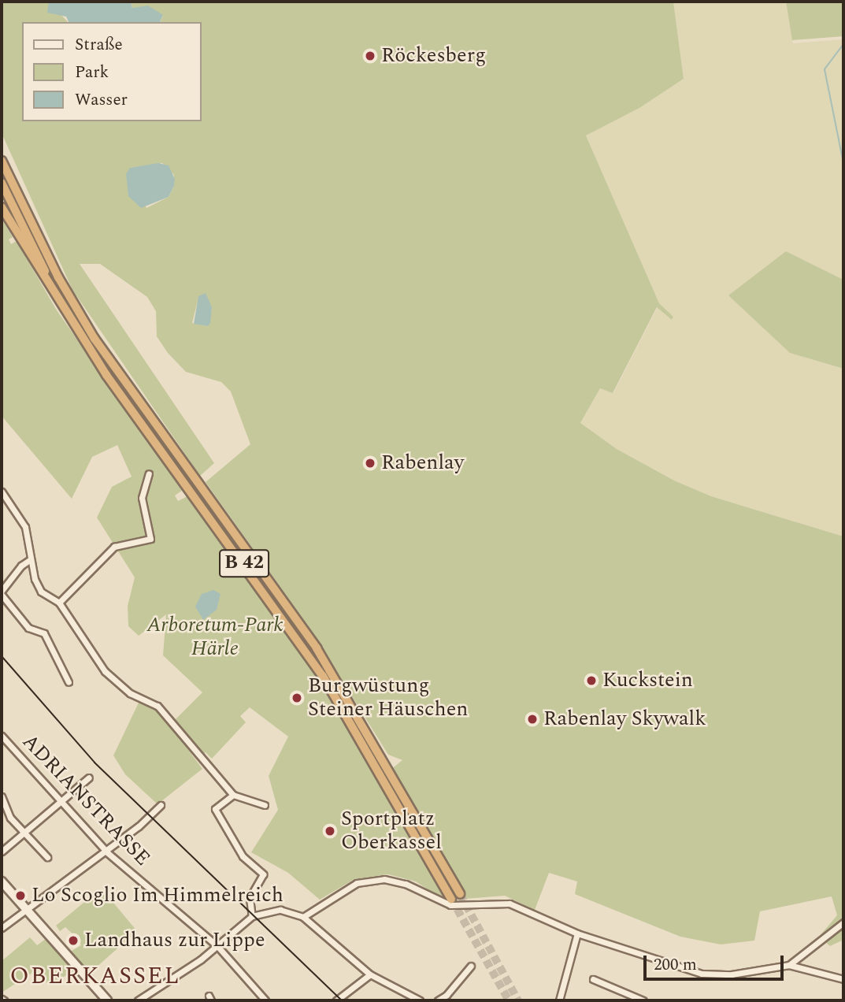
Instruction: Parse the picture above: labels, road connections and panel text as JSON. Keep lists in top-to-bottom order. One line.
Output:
{"streets":{"highway":["B 42"],"street":["ADRIANSTRASSE"]},"districts":["OBERKASSEL"],"parks":["Arboretum-Park Härle"],"places":["Röckesberg","Rabenlay","Kuckstein","Burgwüstung Steiner Häuschen","Rabenlay Skywalk","Sportplatz Oberkassel","Lo Scoglio Im Himmelreich","Landhaus zur Lippe"],"legend":["Straße","Park","Wasser"],"scale_bar":"200 m"}
